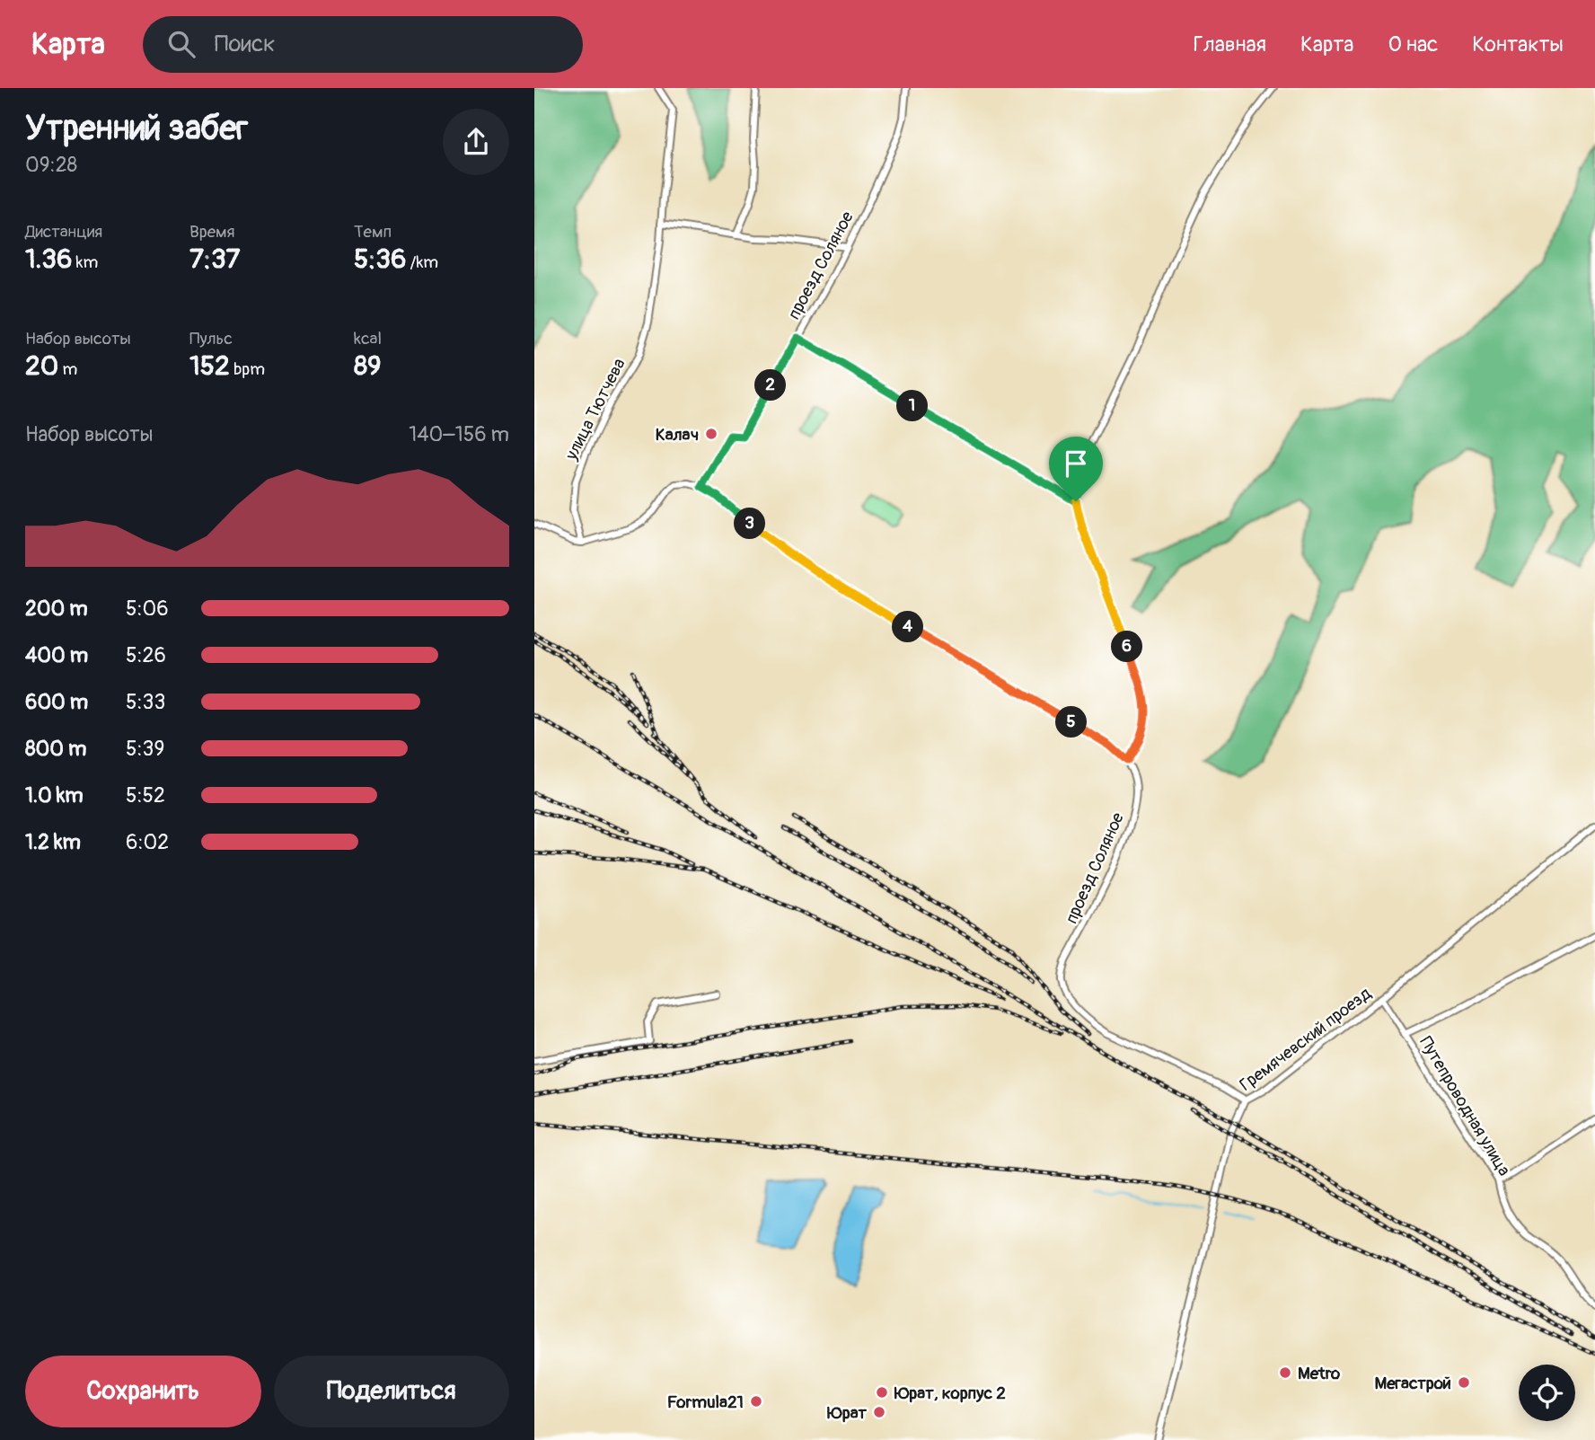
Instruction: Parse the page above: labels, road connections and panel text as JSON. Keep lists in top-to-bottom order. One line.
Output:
{"streets":{"street":["проезд Соляное","улица Тютчева","Гремячевский проезд","Путепроводная улица"]},"crossings":[["проезд Соляное","Гремячевский проезд"],["Гремячевский проезд","Путепроводная улица"]],"places":["Калач","Metro","Мегастрой","Юрат, корпус 2","Formula21","Юрат"],"page":{"header":"Карта","search":"Поиск","nav":["Главная","Карта","О нас","Контакты"],"heading":["Утренний забег","09:28"],"stats":[["Дистанция","1.36 km"],["Время","7:37"],["Темп","5:36 /km"],["Набор высоты","20 m"],["Пульс","152 bpm"],["kcal","89"]],"pins":["2","1","3","4","6","5"],"chart":["Набор высоты","140–156 m"],"list":[{"name":"200 m","note":"5:06"},{"name":"400 m","note":"5:26"},{"name":"600 m","note":"5:33"},{"name":"800 m","note":"5:39"},{"name":"1.0 km","note":"5:52"},{"name":"1.2 km","note":"6:02"}],"buttons":["Сохранить","Поделиться"]}}
